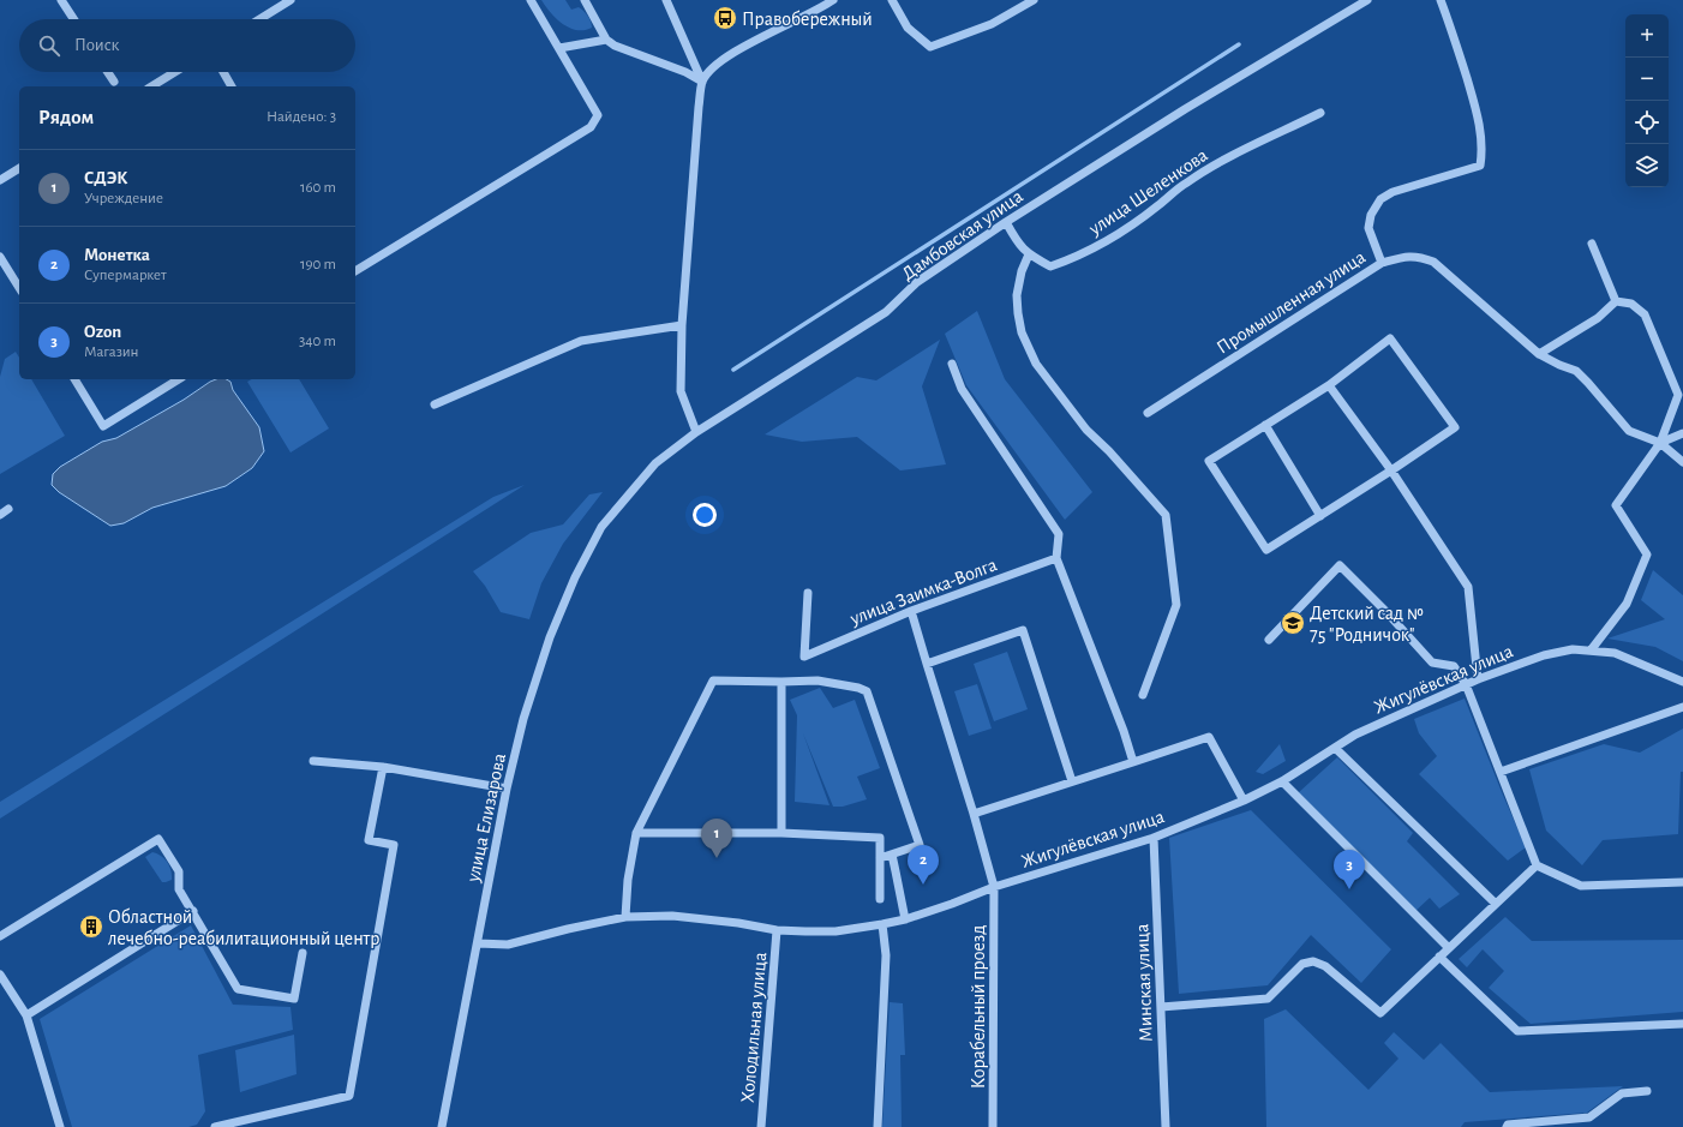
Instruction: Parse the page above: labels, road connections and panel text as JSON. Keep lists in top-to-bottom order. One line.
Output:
{"streets":{"street":["улица Шеленкова","Дамбовская улица","Промышленная улица","улица Заимка-Волга","Жигулёвская улица","улица Елизарова","Минская улица","Корабельный проезд","Холодильная улица"]},"crossings":[["улица Шеленкова","Дамбовская улица"],["Дамбовская улица","улица Елизарова"],["улица Заимка-Волга","Корабельный проезд"],["Жигулёвская улица","улица Елизарова"],["Жигулёвская улица","Минская улица"],["Жигулёвская улица","Корабельный проезд"],["Жигулёвская улица","Холодильная улица"]],"places":{"bus stop":["Правобережный"],"school or university":["Детский сад № 75 \"Родничок\""],"building":["Областной лечебно-реабилитационный центр"]},"page":{"map_buttons":["+","−"],"search":"Поиск","heading":["Рядом","Найдено: 3"],"list":[{"mark":"1","name":"СДЭК","note":"Учреждение","value":"160 m"},{"mark":"2","name":"Монетка","note":"Супермаркет","value":"190 m"},{"mark":"3","name":"Ozon","note":"Магазин","value":"340 m"}],"pins":["1","2","3"]}}
